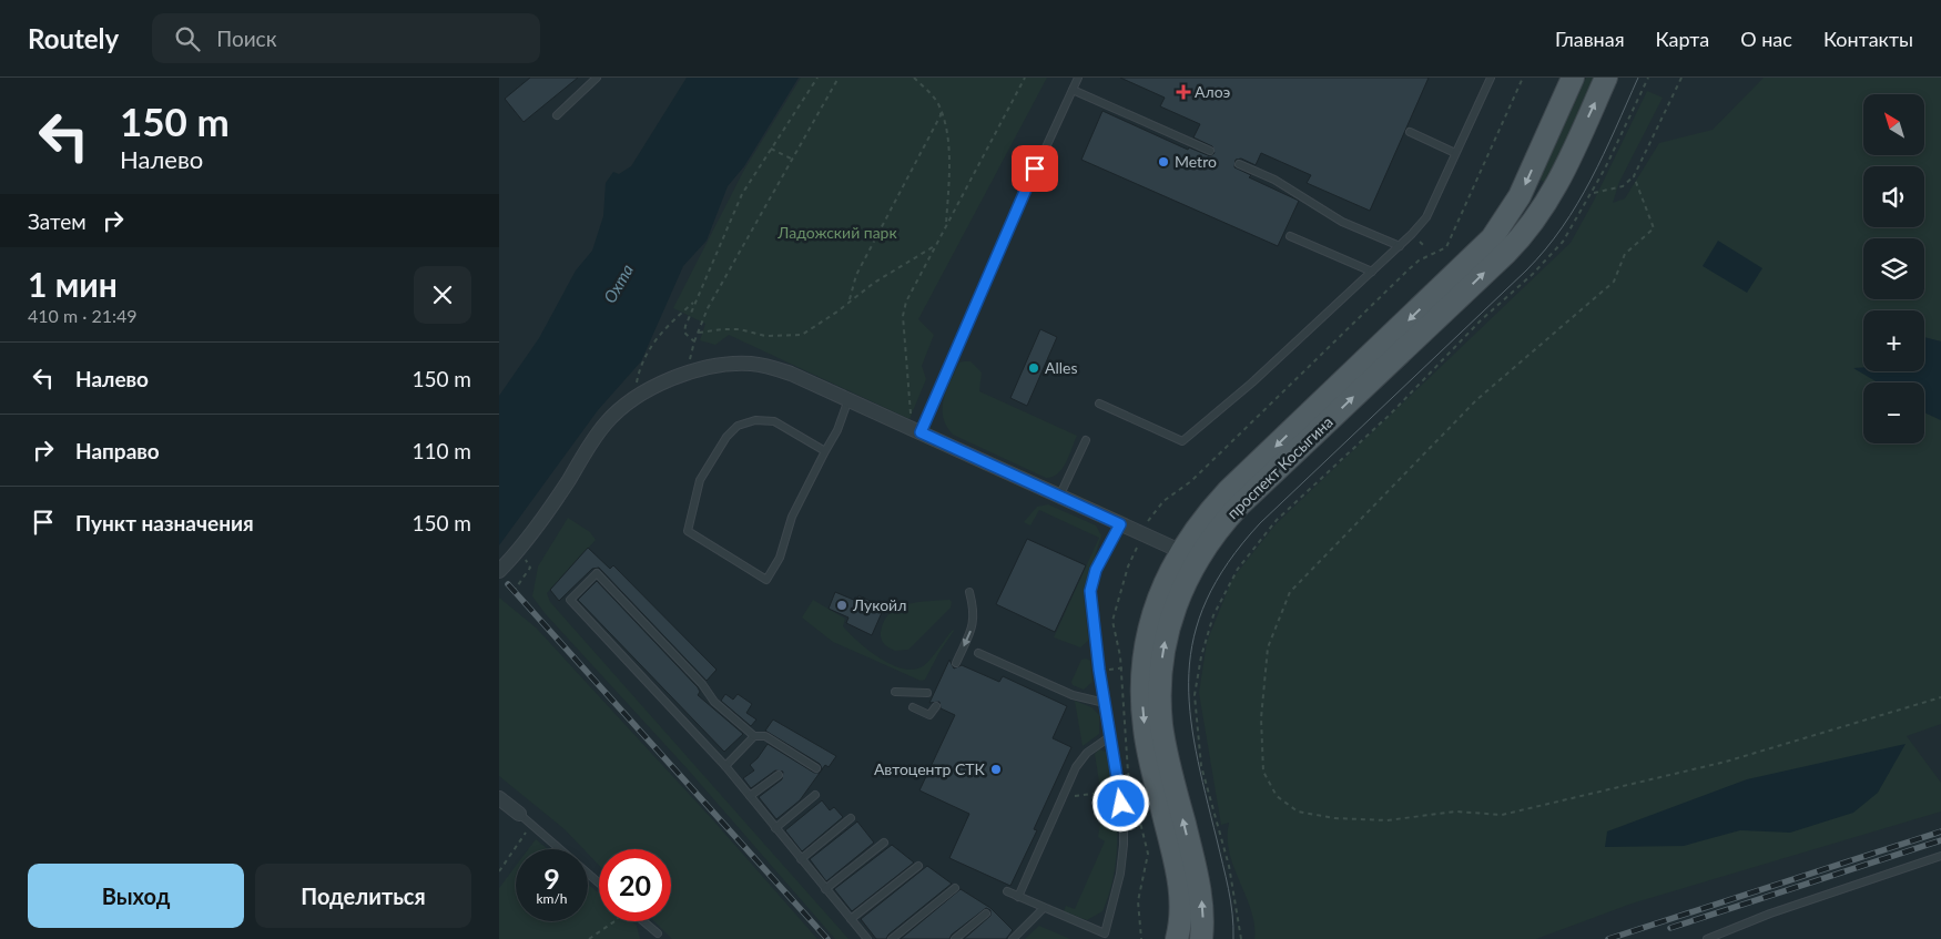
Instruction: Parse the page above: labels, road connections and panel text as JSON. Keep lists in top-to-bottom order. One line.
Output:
{"streets":{"main road":["проспект Косыгина"]},"water":["Охта"],"parks":["Ладожский парк"],"places":{"health":["Алоэ"],"other":["Metro","Alles","Лукойл","Автоцентр СТК"]},"north":"top left","page":{"header":"Routely","search":"Поиск","nav":["Главная","Карта","О нас","Контакты"],"turn":["150 m","Налево"],"map_buttons":["+","−"],"then":"Затем","heading":["1 мин","410 m · 21:49"],"list":[{"name":"Налево","value":"150 m"},{"name":"Направо","value":"110 m"},{"name":"Пункт назначения","value":"150 m"}],"speed":"9 km/h","limit":"20","buttons":["Выход","Поделиться"]}}
